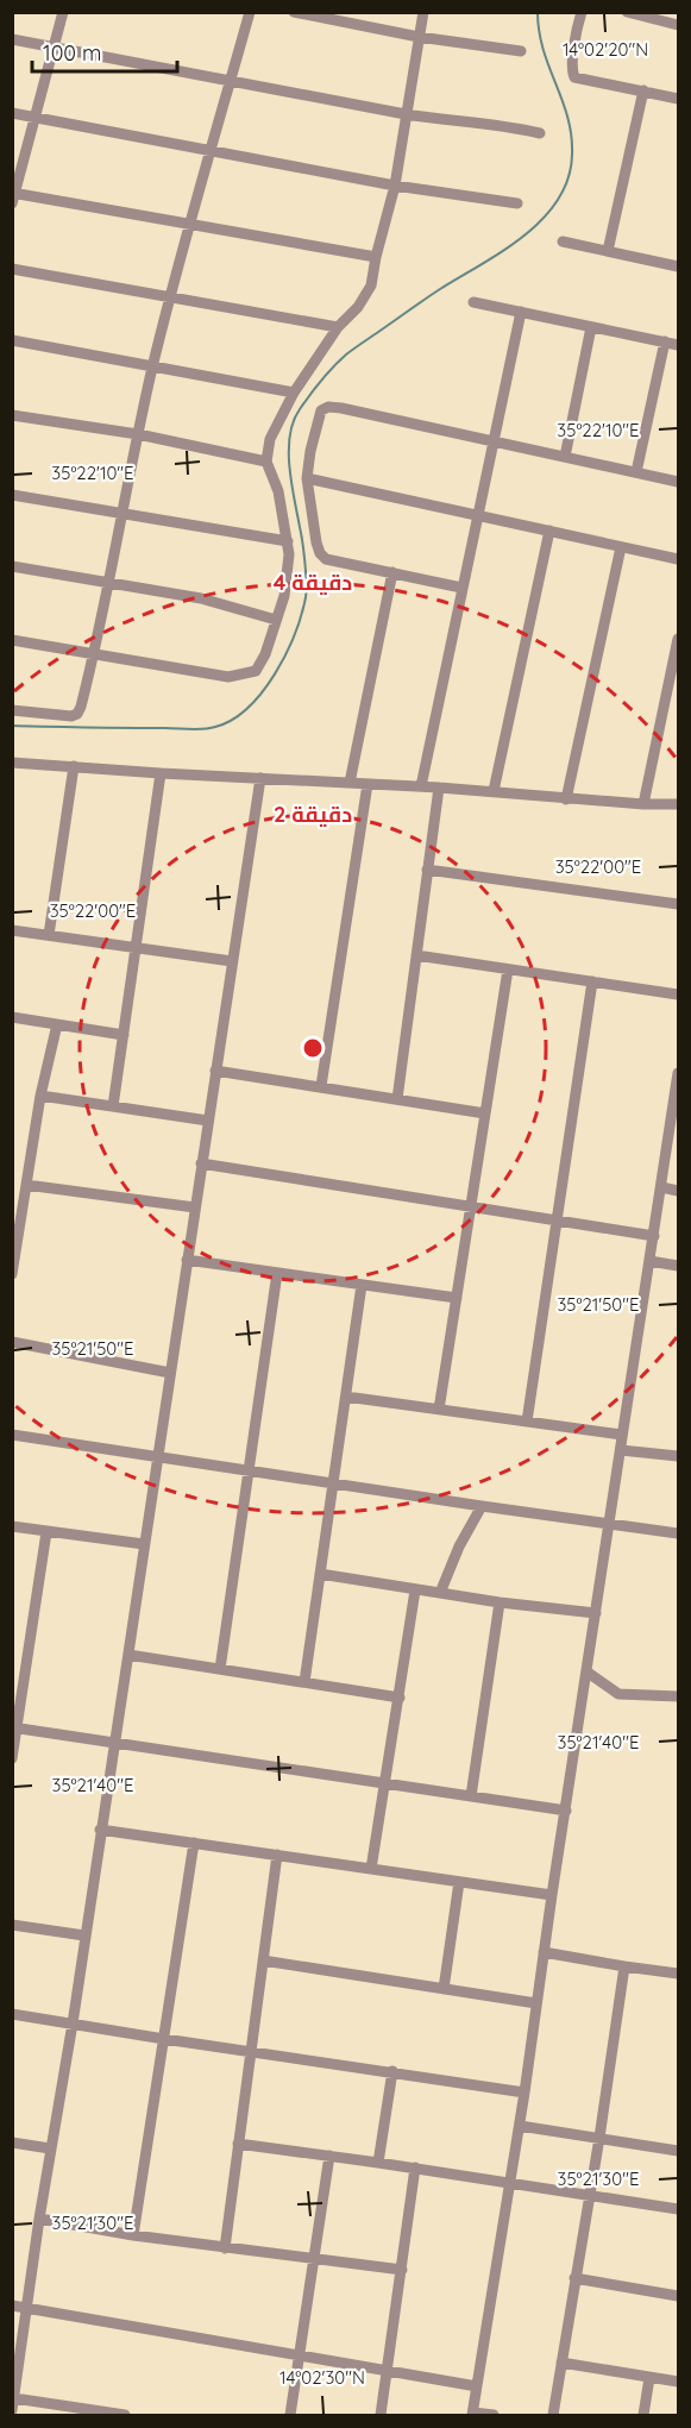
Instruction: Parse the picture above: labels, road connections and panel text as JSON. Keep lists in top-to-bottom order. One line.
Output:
{"scale_bar":"100 m","coordinates":["14°02'20\"N","35°22'10\"E","35°22'00\"E","35°21'50\"E","35°21'40\"E","35°21'30\"E","14°02'30\"N"],"rings":["4 دقيقة","2 دقيقة"]}
